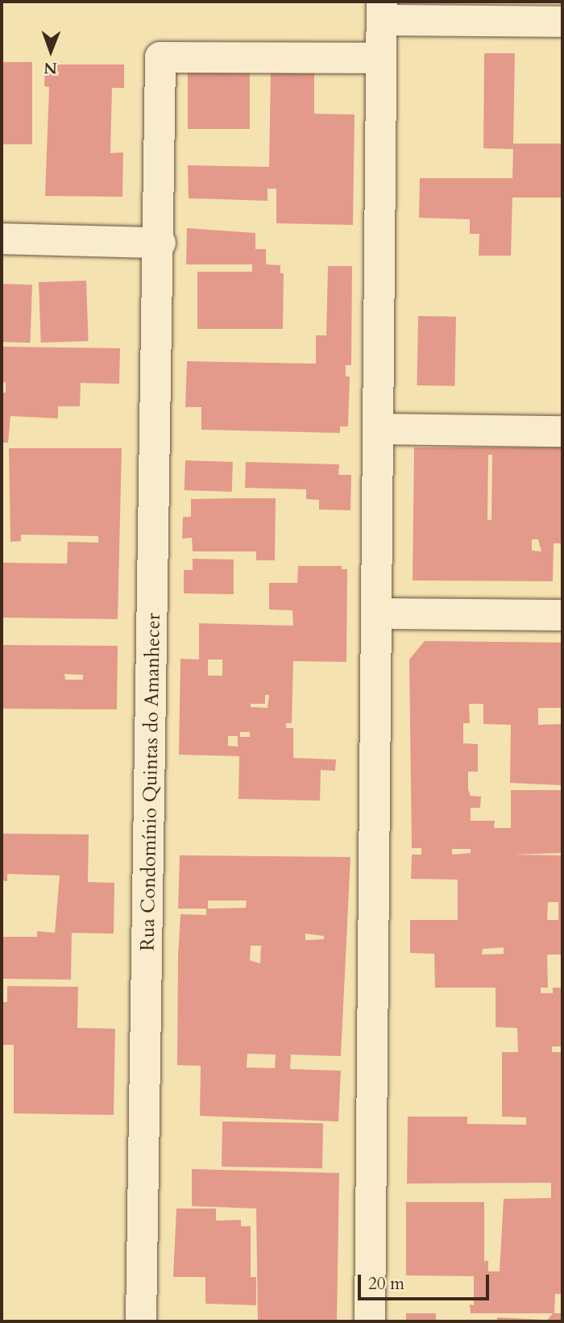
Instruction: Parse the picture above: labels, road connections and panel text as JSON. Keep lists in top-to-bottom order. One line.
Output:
{"streets":{"street":["Rua Condomínio Quintas do Amanhecer"]},"scale_bar":"20 m","north":"bottom"}
